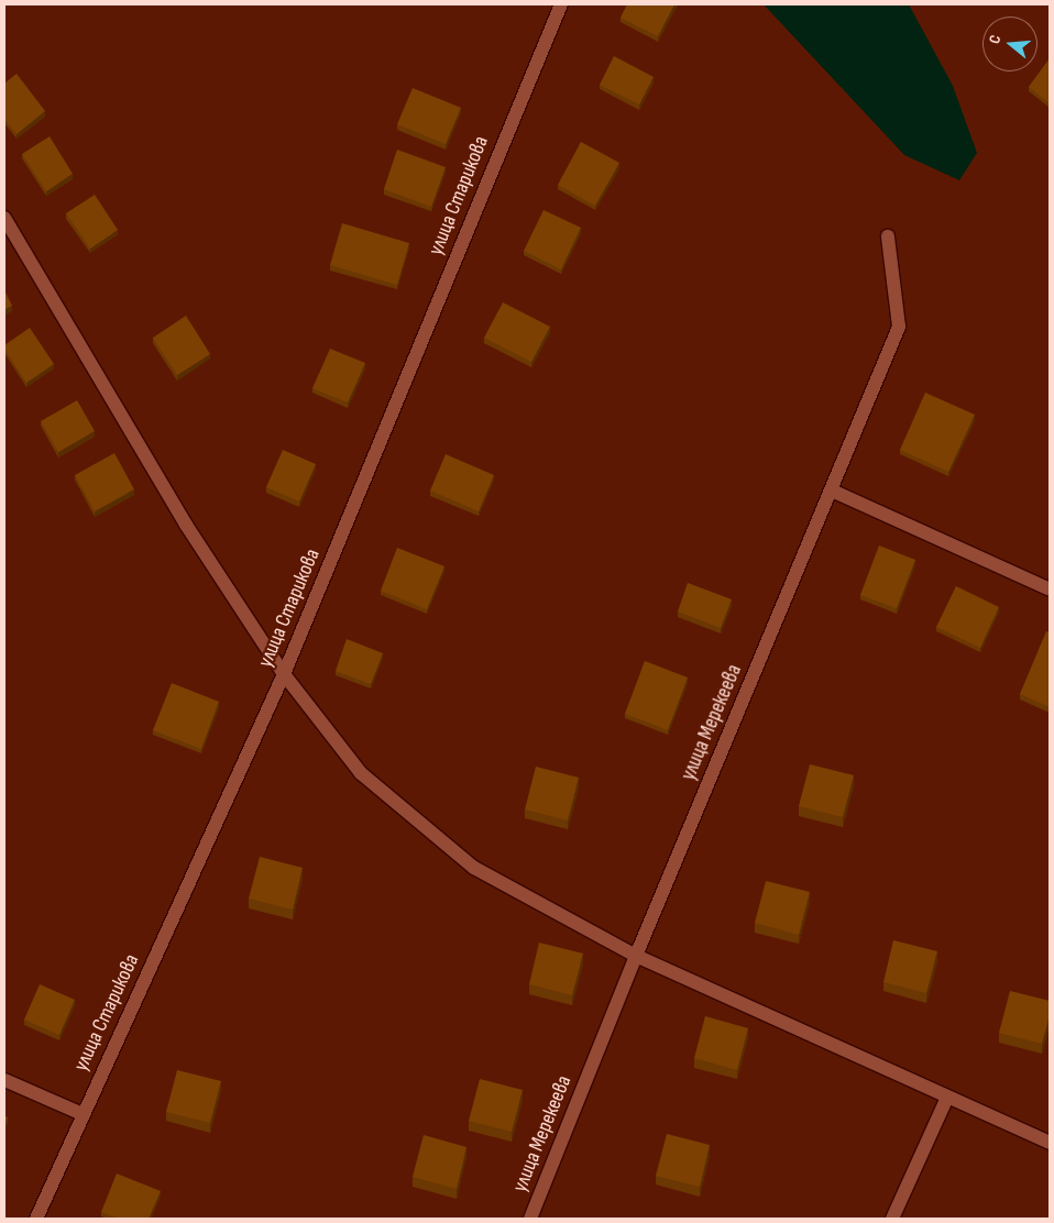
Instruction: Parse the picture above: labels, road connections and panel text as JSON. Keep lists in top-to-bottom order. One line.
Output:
{"streets":{"street":["улица Старикова","улица Мерекеева"]},"north":"left"}
